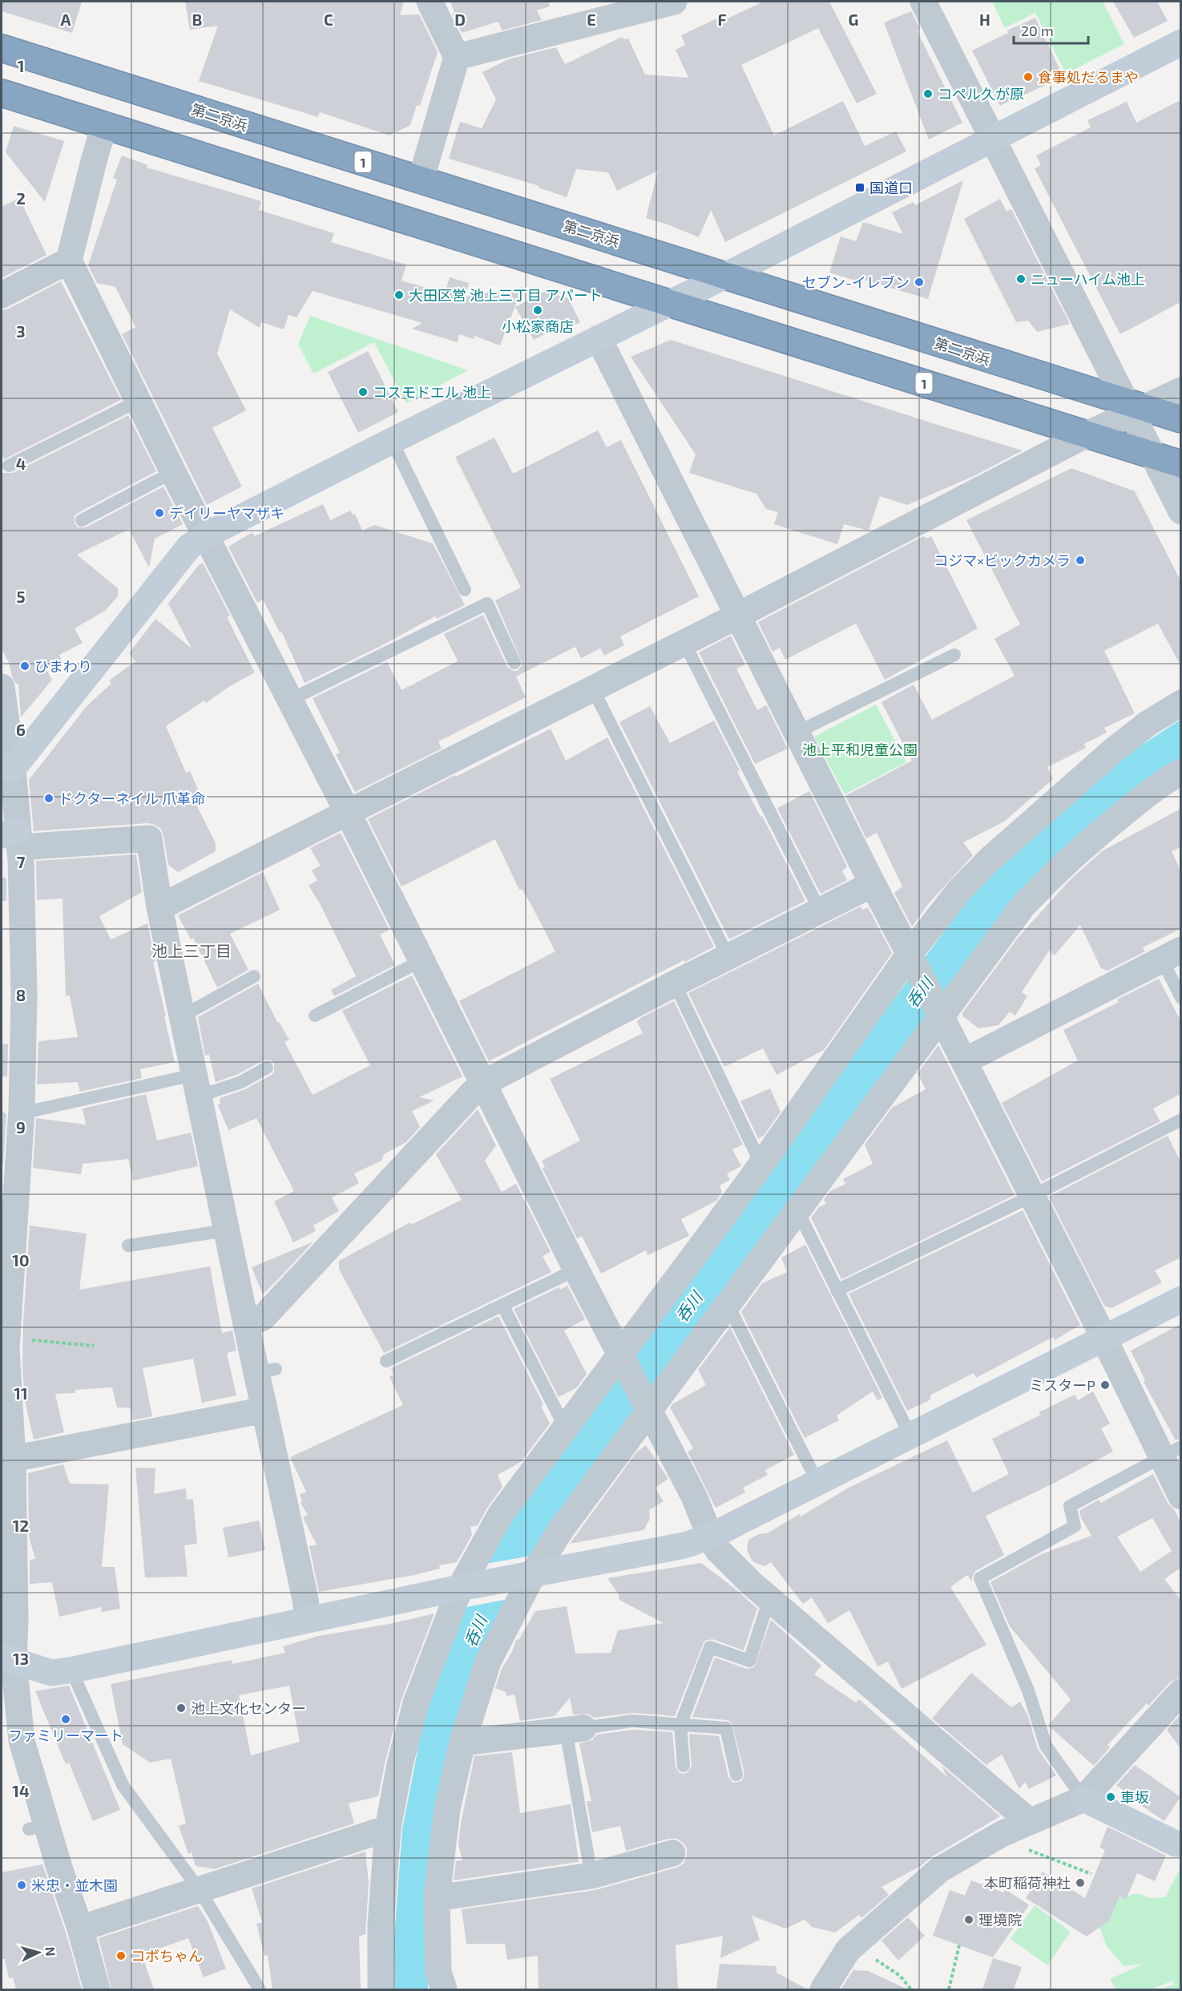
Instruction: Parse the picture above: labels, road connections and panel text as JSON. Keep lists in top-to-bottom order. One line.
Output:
{"streets":{"highway":["第二京浜","1"]},"districts":["池上三丁目"],"water":["呑川"],"parks":["池上平和児童公園"],"places":{"other":["食事処だるまや","コペル久が原","ニューハイム池上","セブン-イレブン","大田区営 池上三丁目 アパート","小松家商店","コスモドエル 池上","デイリーヤマザキ","コジマ×ビックカメラ","ひまわり","ドクターネイル 爪革命","ミスターP","池上文化センター","ファミリーマート","車坂","本町稲荷神社","米忠・並木園","理境院","コボちゃん"],"transit":["国道口"]},"scale_bar":"20 m","north":"right","grid":{"columns":["A","B","C","D","E","F","G","H"],"rows":["1","2","3","4","5","6","7","8","9","10","11","12","13","14"]}}
